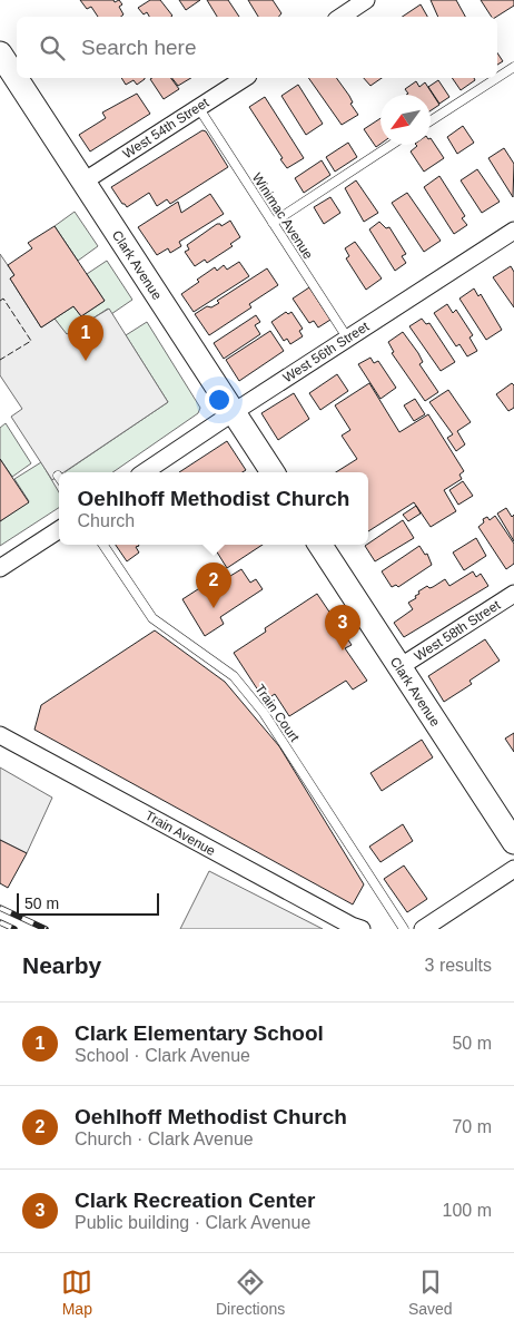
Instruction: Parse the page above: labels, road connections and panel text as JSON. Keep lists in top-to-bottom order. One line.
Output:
{"streets":{"street":["West 54th Street","Clark Avenue","West 56th Street","West 58th Street","Train Avenue"],"lane":["Winimac Avenue","Train Court"]},"crossings":[["West 54th Street","Winimac Avenue"],["West 54th Street","Clark Avenue"],["Winimac Avenue","West 56th Street"],["Clark Avenue","West 56th Street"],["Clark Avenue","West 58th Street"]],"scale_bar":"50 m","north":"bottom left","page":{"search":"Search here","pins":["1","2","3"],"popup":["Oehlhoff Methodist Church","Church"],"scale":"50 m","heading":["Nearby","3 results"],"list":[{"mark":"1","name":"Clark Elementary School","note":"School · Clark Avenue","value":"50 m"},{"mark":"2","name":"Oehlhoff Methodist Church","note":"Church · Clark Avenue","value":"70 m"},{"mark":"3","name":"Clark Recreation Center","note":"Public building · Clark Avenue","value":"100 m"}],"nav":["Map","Directions","Saved"]}}
